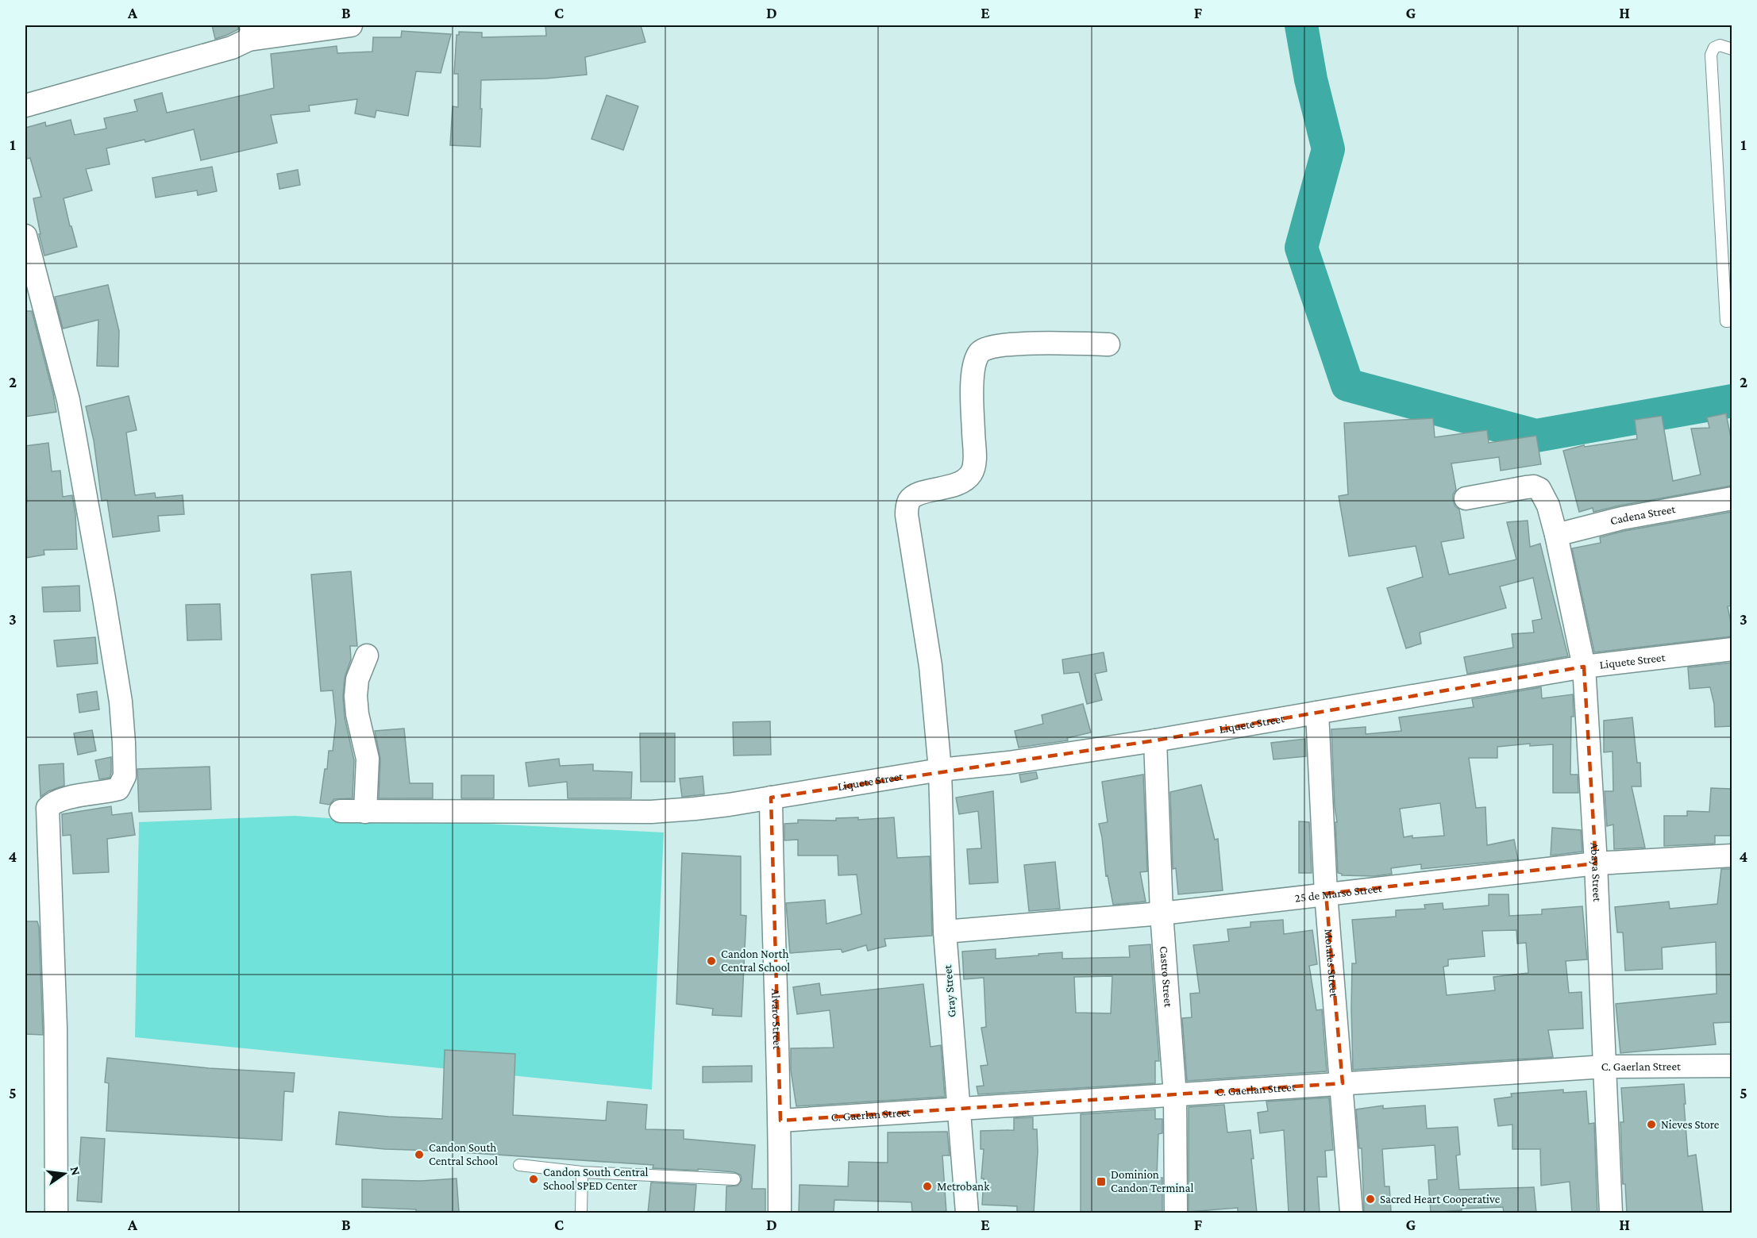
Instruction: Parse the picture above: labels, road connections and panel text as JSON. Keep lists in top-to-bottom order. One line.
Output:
{"streets":{"street":["Cadena Street","Liquete Street","Abaya Street","25 de Marso Street","Morales Street","Castro Street","Gray Street","Alvaro Street","C. Gaerlan Street"]},"crossings":[["Cadena Street","Abaya Street"],["Liquete Street","Abaya Street"],["Liquete Street","Morales Street"],["Liquete Street","Castro Street"],["Liquete Street","Gray Street"],["Liquete Street","Alvaro Street"],["Abaya Street","25 de Marso Street"],["Abaya Street","C. Gaerlan Street"],["25 de Marso Street","Morales Street"],["25 de Marso Street","Castro Street"],["25 de Marso Street","Gray Street"],["Morales Street","C. Gaerlan Street"],["Castro Street","C. Gaerlan Street"],["Gray Street","C. Gaerlan Street"],["Alvaro Street","C. Gaerlan Street"]],"places":{"other":["Candon North Central School","Nieves Store","Candon South Central School","Candon South Central School SPED Center","Metrobank","Sacred Heart Cooperative"],"transit":["Dominion Candon Terminal"]},"north":"right","grid":{"columns":["A","B","C","D","E","F","G","H"],"rows":["1","2","3","4","5"]}}
